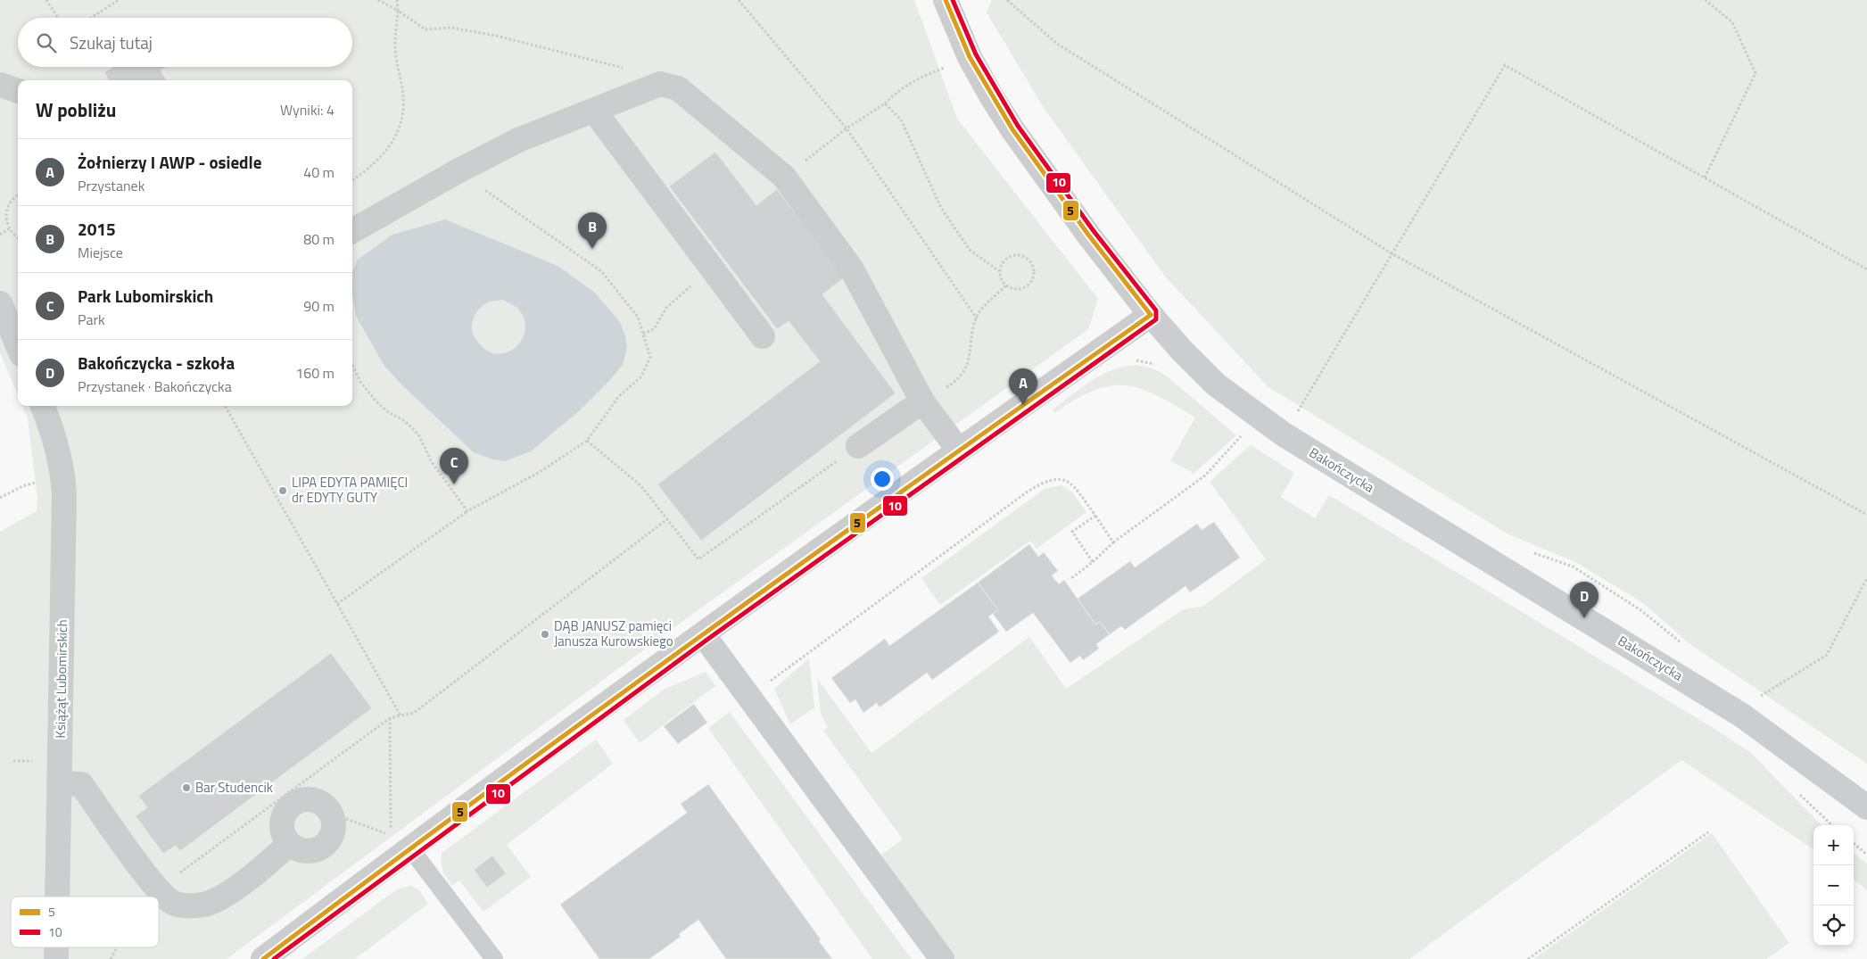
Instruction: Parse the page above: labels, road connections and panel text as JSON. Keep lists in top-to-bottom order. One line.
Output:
{"streets":{"street":["Bakończycka","Książąt Lubomirskich"]},"places":["LIPA EDYTA PAMIĘCI dr EDYTY GUTY","DĄB JANUSZ pamięci Janusza Kurowskiego","Bar Studencik"],"lines":["transit line 5","transit line 10"],"legend":["5","10"],"page":{"search":"Szukaj tutaj","heading":["W pobliżu","Wyniki: 4"],"list":[{"mark":"A","name":"Żołnierzy I AWP - osiedle","note":"Przystanek","value":"40 m"},{"mark":"B","name":"2015","note":"Miejsce","value":"80 m"},{"mark":"C","name":"Park Lubomirskich","note":"Park","value":"90 m"},{"mark":"D","name":"Bakończycka - szkoła","note":"Przystanek · Bakończycka","value":"160 m"}],"pins":["B","A","C","D"],"map_buttons":["+","−"]}}
